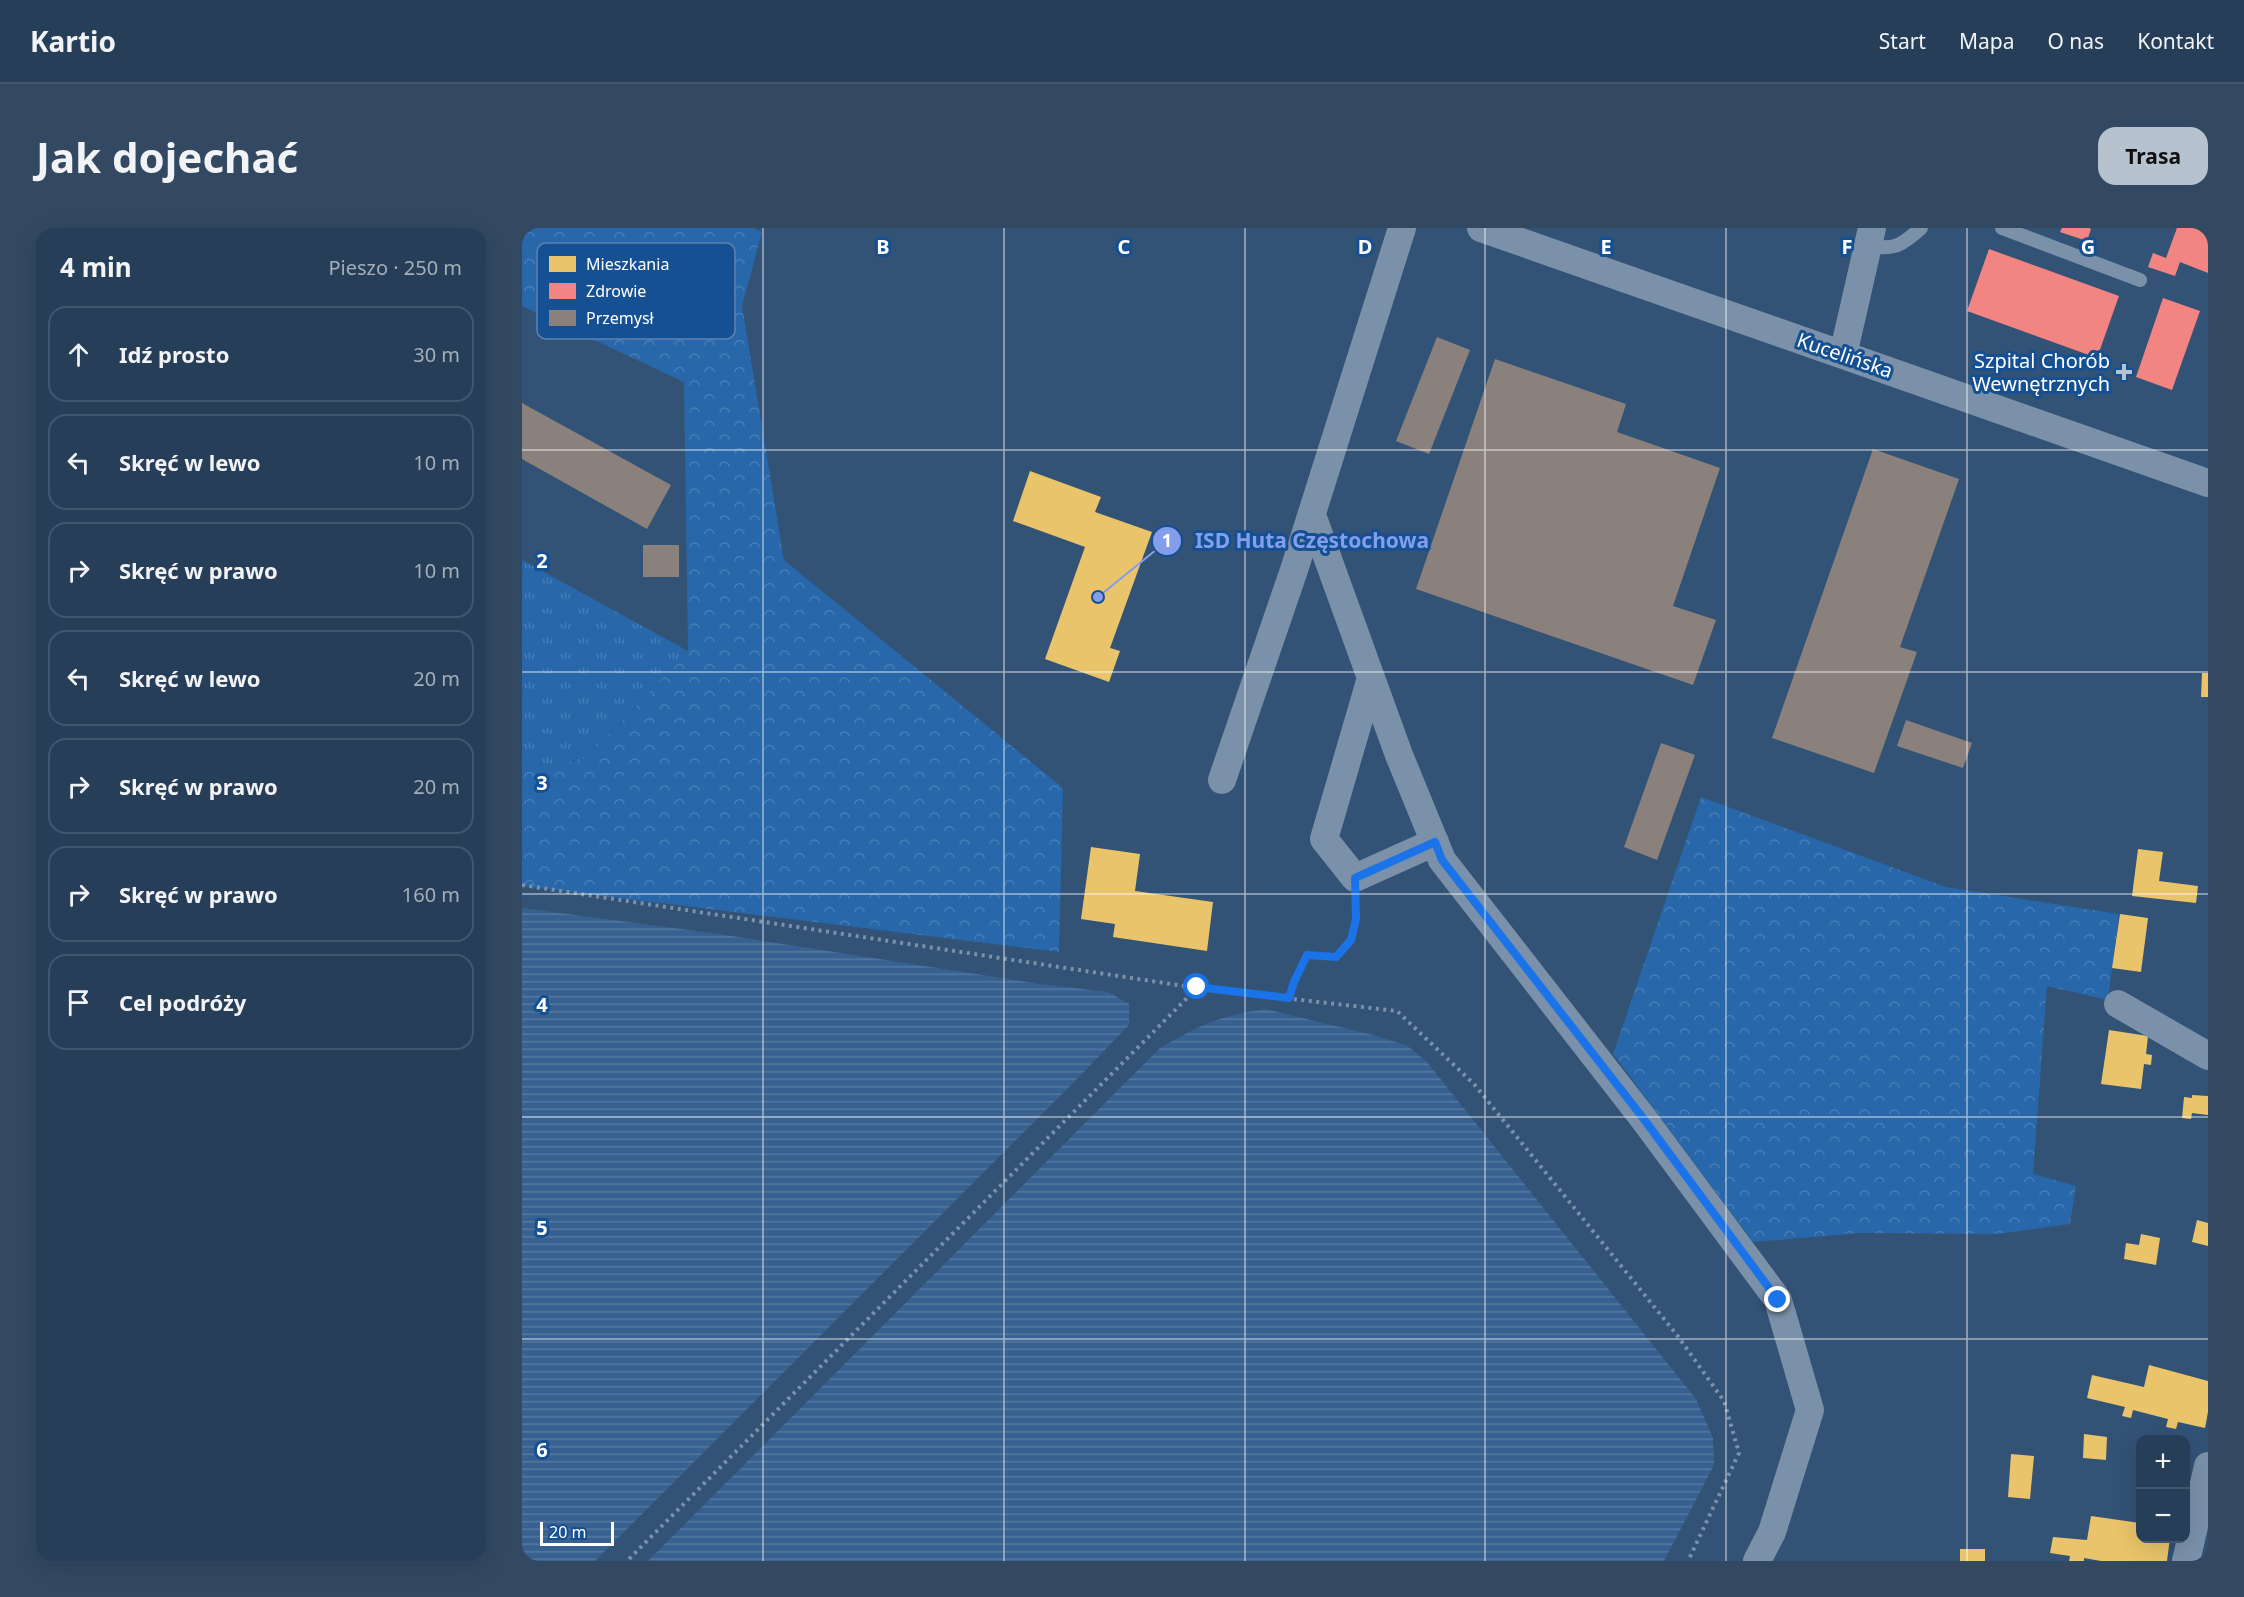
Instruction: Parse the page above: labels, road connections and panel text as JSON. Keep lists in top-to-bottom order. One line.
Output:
{"streets":{"street":["Kucelińska"]},"places":{"health":["Szpital Chorób Wewnętrznych"],"other":["ISD Huta Częstochowa"]},"legend":["Mieszkania","Zdrowie","Przemysł"],"scale_bar":"20 m","page":{"header":"Kartio","nav":["Start","Mapa","O nas","Kontakt"],"buttons":"Trasa","title":"Jak dojechać","heading":["4 min","Pieszo · 250 m"],"list":[["Idź prosto","30 m"],["Skręć w lewo","10 m"],["Skręć w prawo","10 m"],["Skręć w lewo","20 m"],["Skręć w prawo","20 m"],["Skręć w prawo","160 m"],"Cel podróży"],"map_buttons":["+","−"],"scale":"20 m"},"grid":{"columns":["B","C","D","E","F","G"],"rows":["2","3","4","5","6"]}}
